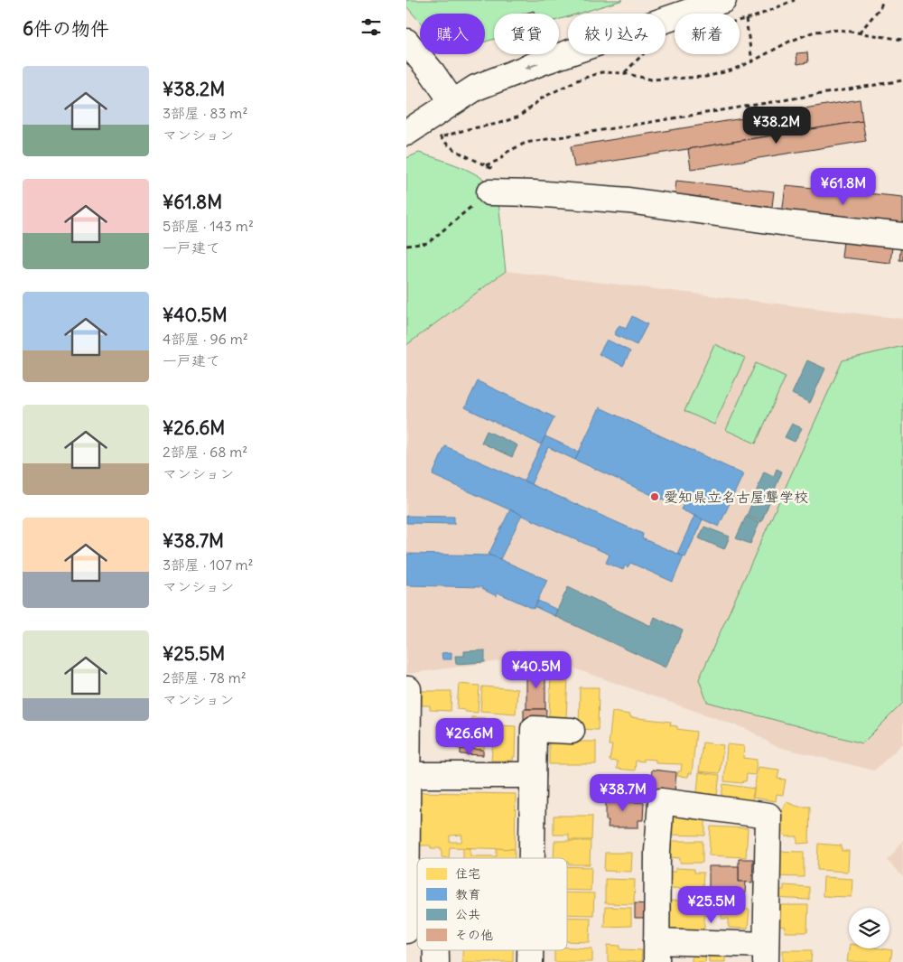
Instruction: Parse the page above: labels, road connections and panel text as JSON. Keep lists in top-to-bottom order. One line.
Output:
{"places":["愛知県立名古屋聾学校"],"legend":["住宅","教育","公共","その他"],"page":{"heading":"6件の物件","chip":["購入","賃貸","絞り込み","新着"],"list":[{"name":"¥38.2M","note":"3部屋 · 83 m² · マンション"},{"name":"¥61.8M","note":"5部屋 · 143 m² · 一戸建て"},{"name":"¥40.5M","note":"4部屋 · 96 m² · 一戸建て"},{"name":"¥26.6M","note":"2部屋 · 68 m² · マンション"},{"name":"¥38.7M","note":"3部屋 · 107 m² · マンション"},{"name":"¥25.5M","note":"2部屋 · 78 m² · マンション"}],"price":["¥38.2M","¥61.8M","¥40.5M","¥26.6M","¥38.7M","¥25.5M"]}}
